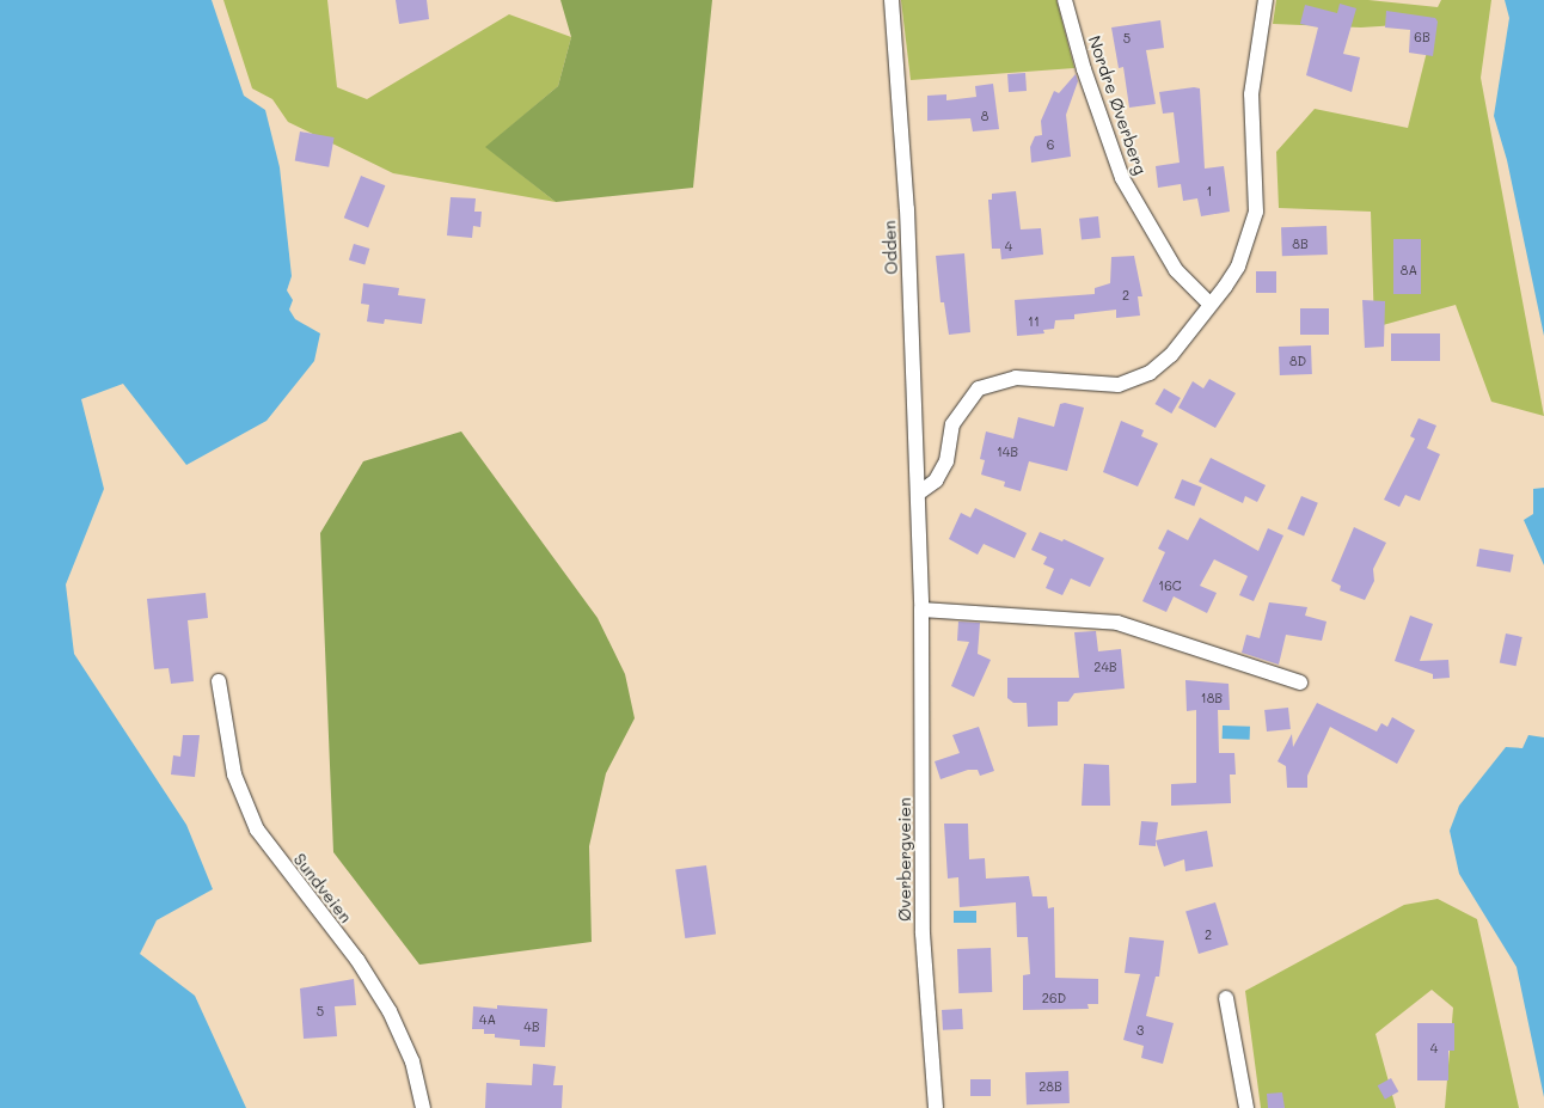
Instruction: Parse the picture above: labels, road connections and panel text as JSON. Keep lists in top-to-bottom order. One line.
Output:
{"streets":{"street":["Nordre Øverberg","Odden","Øverbergveien","Sundveien"]},"crossings":[["Odden","Øverbergveien"]],"house_numbers":["6B","5","8","6","1","8B","4","8A","2","11","8D","14B","16C","24B","18B","2","26D","5","4A","4B","3","4","28B"]}
